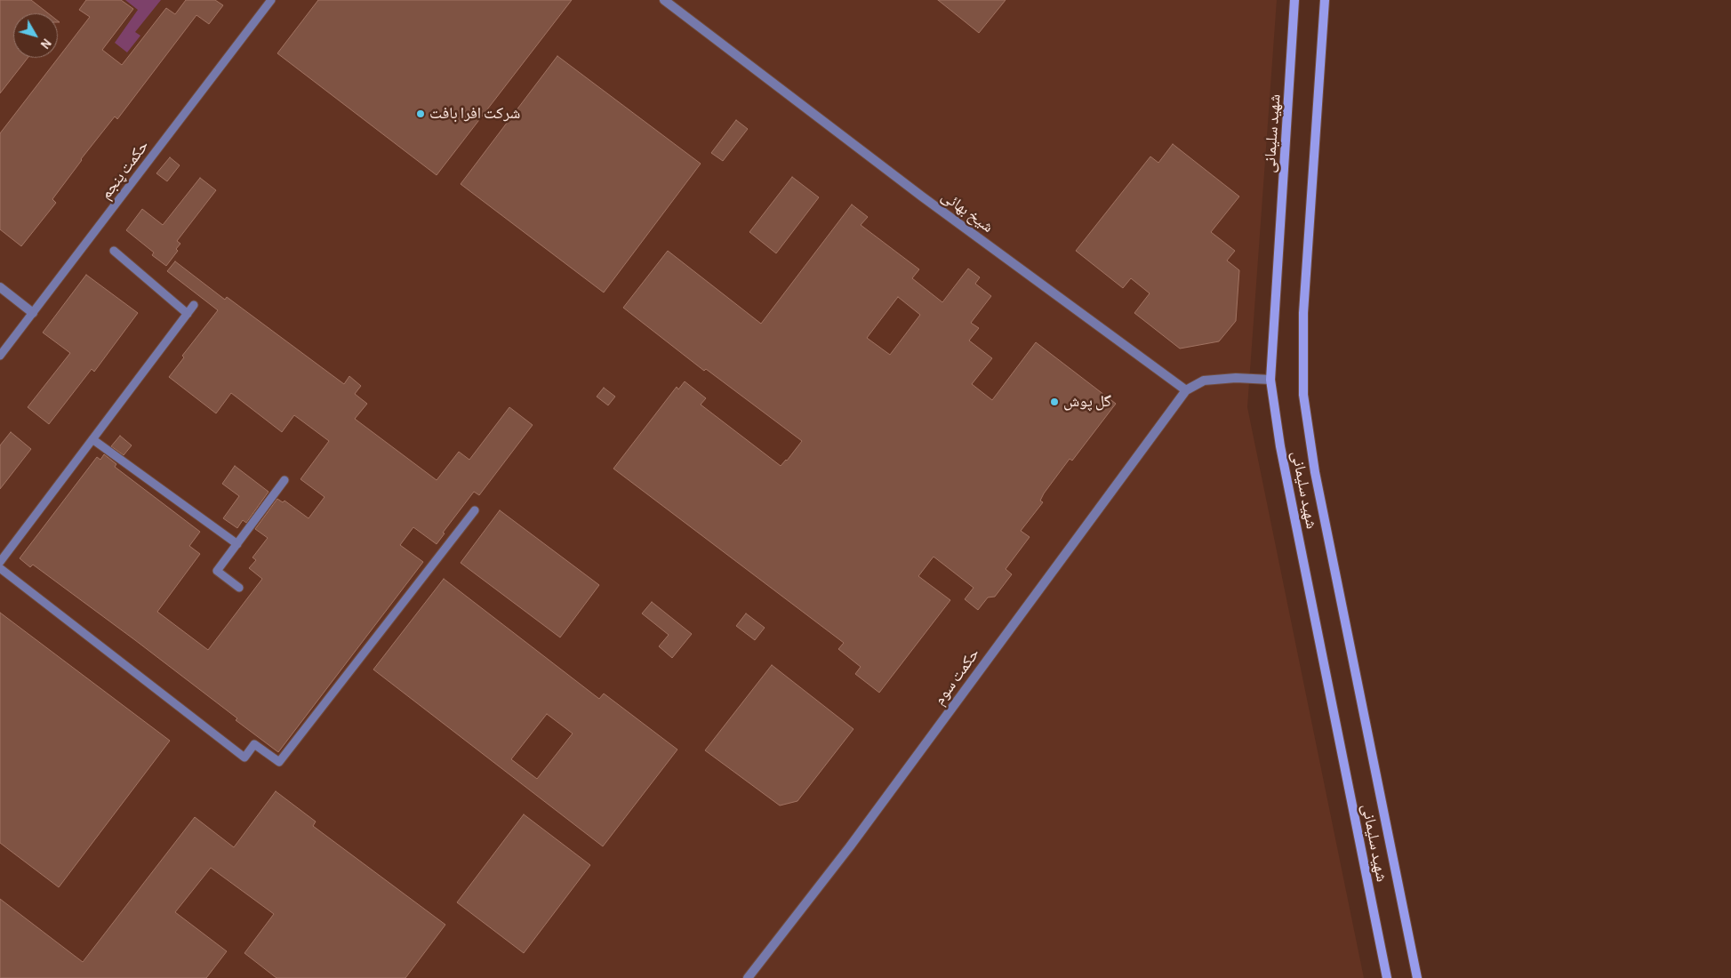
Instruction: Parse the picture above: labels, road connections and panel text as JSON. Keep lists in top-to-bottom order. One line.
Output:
{"streets":{"main road":["شهید سلیمانی"],"street":["شیخ بهائی","حکمت سوم"],"lane":["حکمت پنجم"]},"crossings":[["شیخ بهائی","حکمت سوم"]],"places":["شرکت افرا بافت","گل پوش"],"north":"bottom right"}
